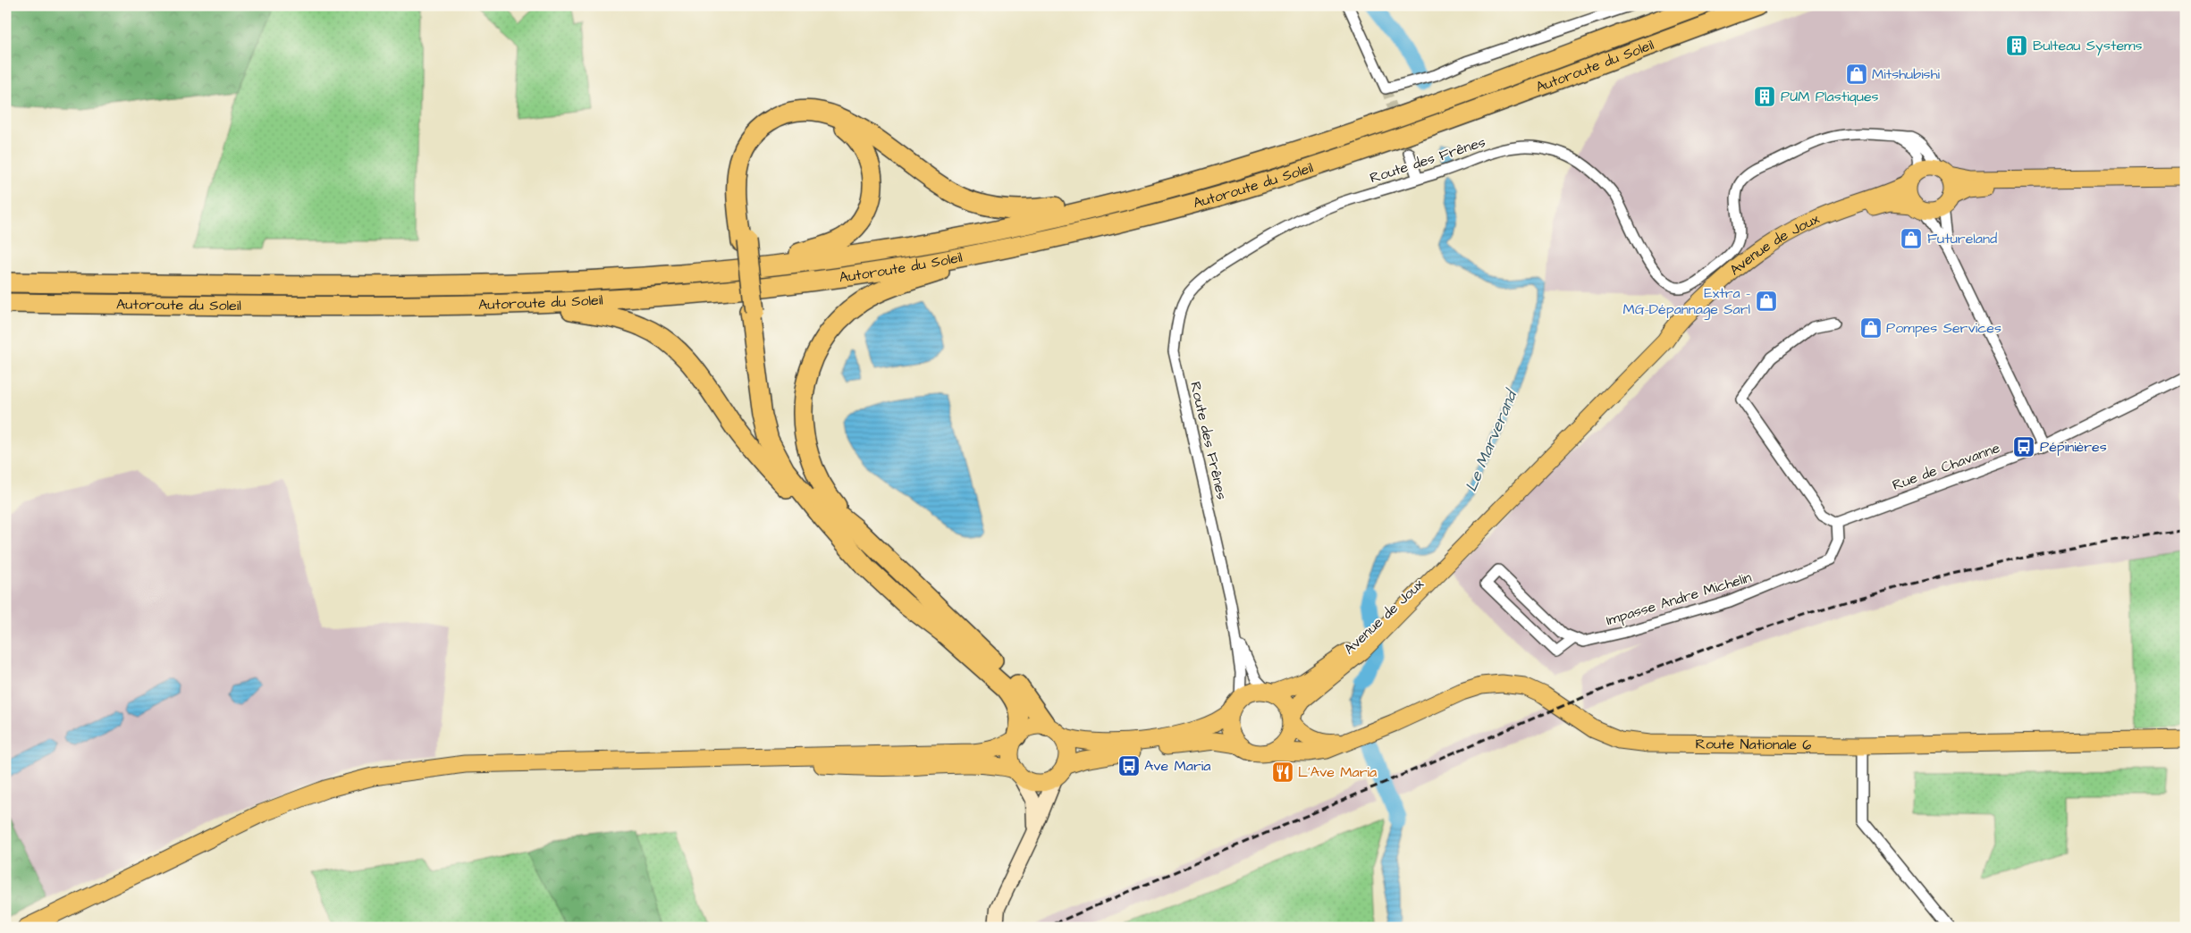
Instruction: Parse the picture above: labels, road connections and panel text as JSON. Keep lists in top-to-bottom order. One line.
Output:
{"streets":{"highway":["Autoroute du Soleil"],"main road":["Avenue de Joux","Route Nationale 6"],"street":["Route des Frênes","Rue de Chavanne","Impasse Andre Michelin"]},"crossings":[["Route des Frênes","Avenue de Joux"],["Route des Frênes","Route Nationale 6"],["Avenue de Joux","Route Nationale 6"],["Rue de Chavanne","Impasse Andre Michelin"]],"water":["Le Marverand"],"places":{"building":["Bulteau Systems","PUM Plastiques"],"shop":["Mitshubishi","Futureland","Extra - MG-Dépannage Sarl","Pompes Services"],"bus stop":["Pépinières","Ave Maria"],"restaurant":["L'Ave Maria"]}}
